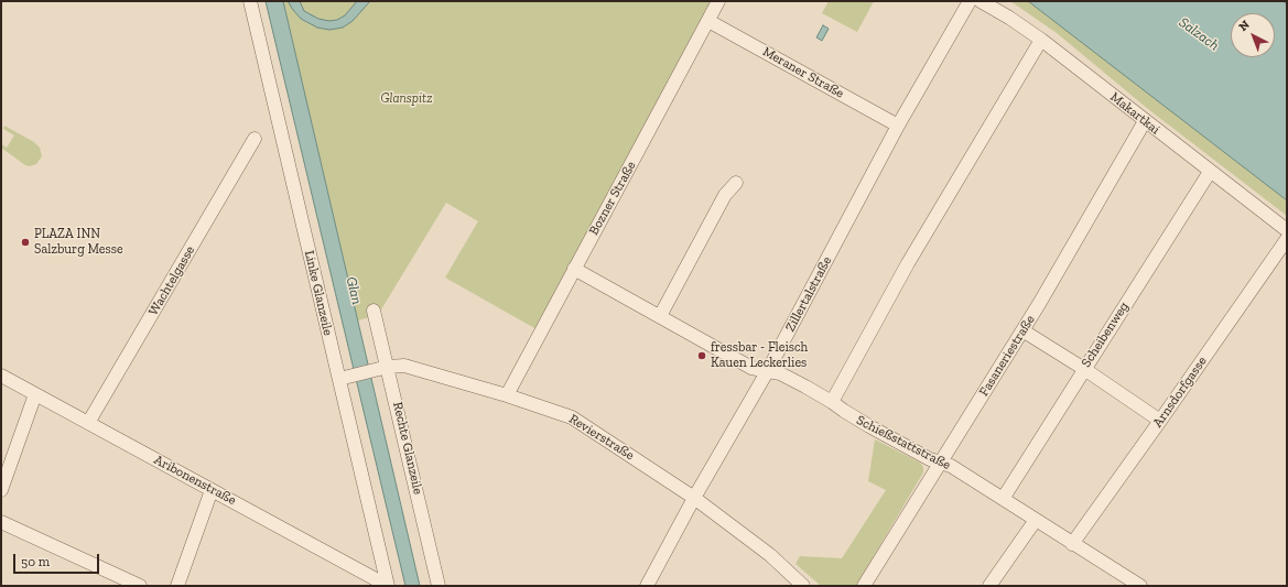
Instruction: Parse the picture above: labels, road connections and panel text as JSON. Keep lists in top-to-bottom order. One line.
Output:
{"streets":{"street":["Meraner Straße","Makartkai","Bozner Straße","Wachtelgasse","Linke Glanzeile","Zillertalstraße","Scheibenweg","Fasaneriestraße","Arnsdorfgasse","Revierstraße","Schießstattstraße","Rechte Glanzeile","Aribonenstraße"]},"crossings":[["Meraner Straße","Bozner Straße"],["Meraner Straße","Zillertalstraße"],["Makartkai","Scheibenweg"],["Makartkai","Fasaneriestraße"],["Bozner Straße","Revierstraße"],["Bozner Straße","Schießstattstraße"],["Wachtelgasse","Aribonenstraße"],["Linke Glanzeile","Revierstraße"],["Linke Glanzeile","Aribonenstraße"],["Zillertalstraße","Revierstraße"],["Zillertalstraße","Schießstattstraße"],["Scheibenweg","Schießstattstraße"],["Fasaneriestraße","Schießstattstraße"],["Arnsdorfgasse","Schießstattstraße"],["Revierstraße","Rechte Glanzeile"]],"water":["Salzach","Glan"],"parks":["Glanspitz"],"places":["PLAZA INN Salzburg Messe","fressbar - Fleisch Kauen Leckerlies"],"scale_bar":"50 m","north":"top left"}
